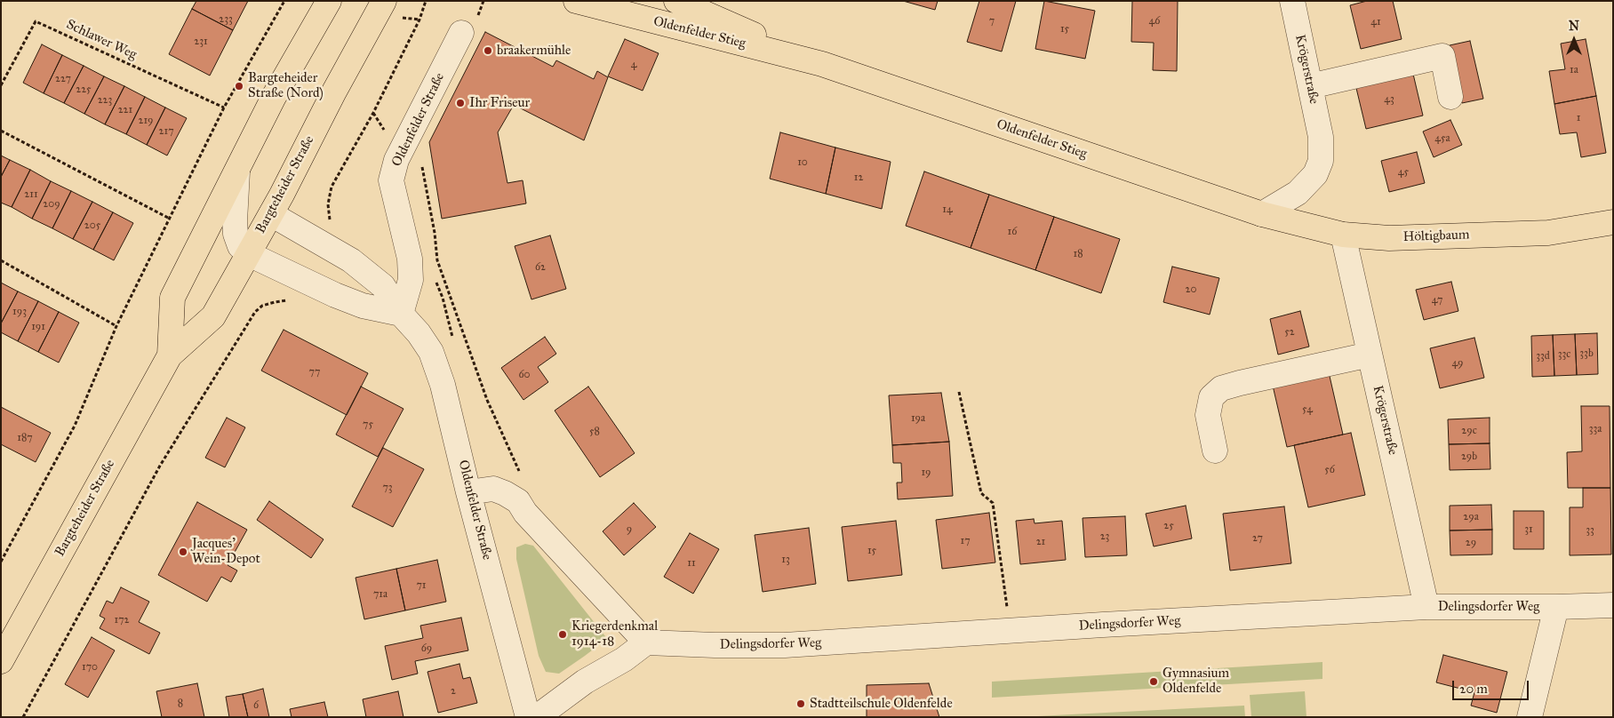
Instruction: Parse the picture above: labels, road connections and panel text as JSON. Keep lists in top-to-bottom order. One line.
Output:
{"streets":{"main road":["Oldenfelder Stieg","Bargteheider Straße","Höltigbaum"],"street":["Krögerstraße","Oldenfelder Straße","Delingsdorfer Weg"],"path":["Schlawer Weg"]},"crossings":[["Oldenfelder Stieg","Krögerstraße"],["Oldenfelder Stieg","Höltigbaum"],["Krögerstraße","Höltigbaum"],["Krögerstraße","Delingsdorfer Weg"],["Oldenfelder Straße","Bargteheider Straße"]],"places":["braakermühle","Bargteheider Straße (Nord)","Ihr Friseur","Jacques' Wein-Depot","Kriegerdenkmal 1914-18","Gymnasium Oldenfelde","Stadtteilschule Oldenfelde"],"house_numbers":["233","7","46","41","15","231","4","1a","227","225","43","223","221","1","219","217","45a","10","45","12","211","209","14","205","16","18","62","20","47","193","191","52","33b","33c","33d","49","77","60","54","19a","75","33a","29c","58","187","29b","56","19","73","29a","25","9","31","33","23","27","17","21","29","15","13","11","71","71a","172","69","170","2","8","6"],"scale_bar":"20 m","north":"top"}
